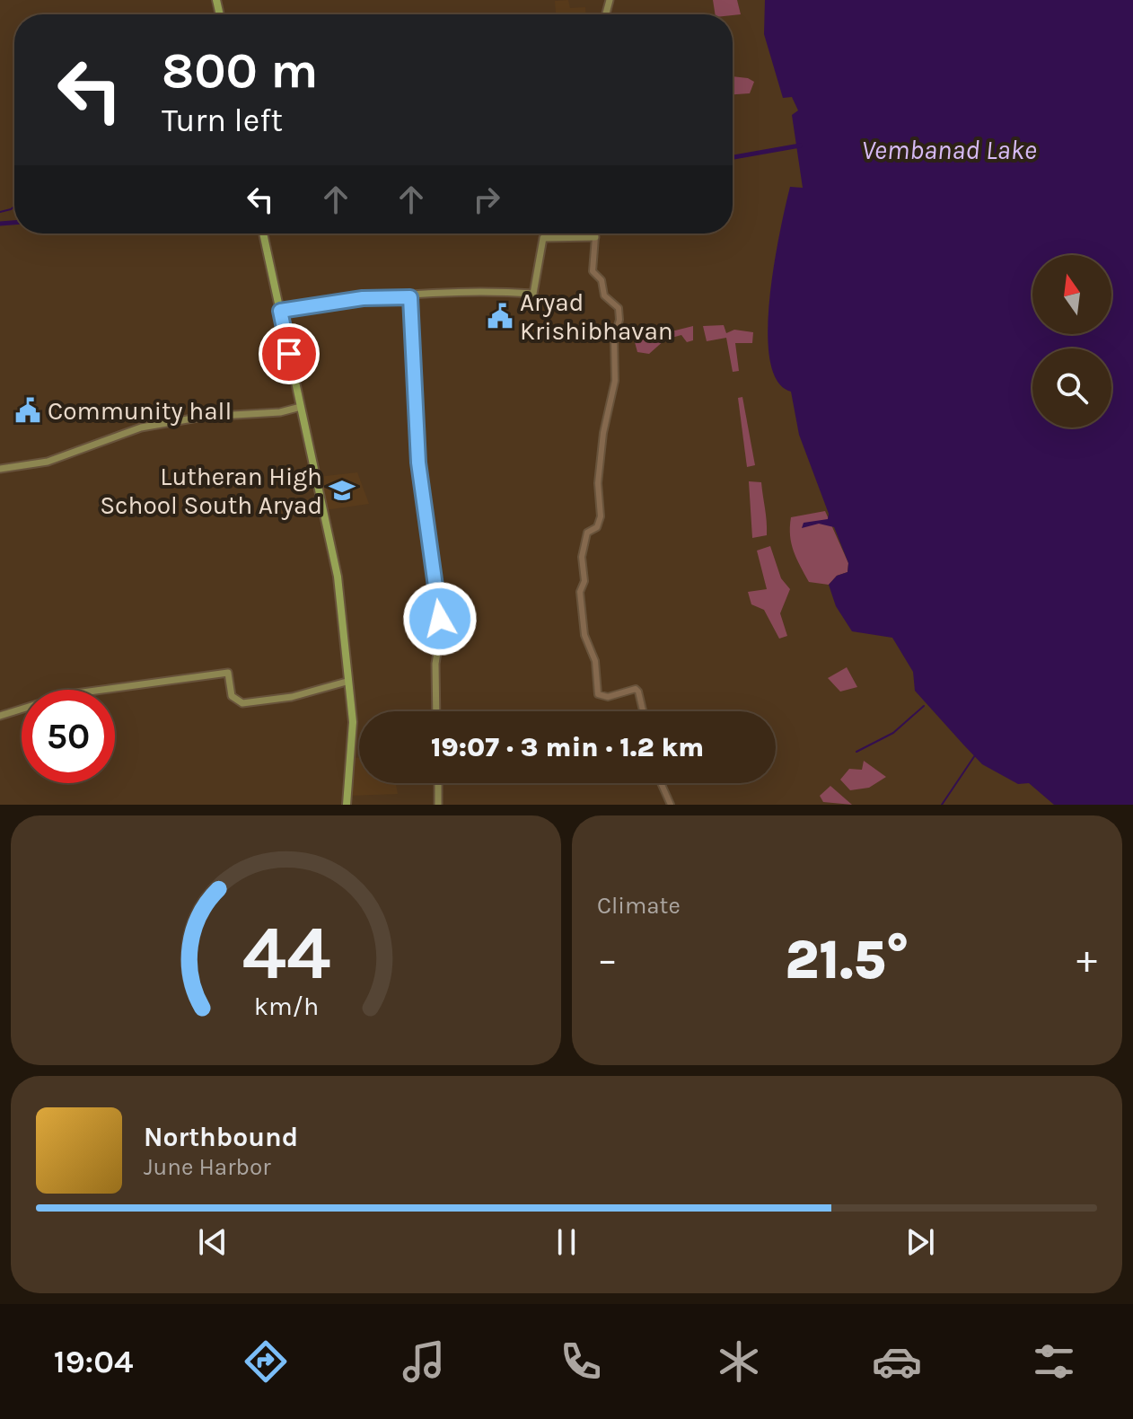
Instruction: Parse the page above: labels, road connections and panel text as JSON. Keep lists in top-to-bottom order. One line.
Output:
{"water":["Vembanad Lake"],"places":{"public building":["Aryad Krishibhavan","Community hall"],"school or university":["Lutheran High School South Aryad"]},"north":"top","page":{"turn":["800 m","Turn left"],"limit":"50","trip":"19:07 · 3 min · 1.2 km","tile":"Climate","heat":["−","21.5°","+"],"song":["Northbound","June Harbor"],"tabs":"19:04","gauge":["44","km/h"]}}
